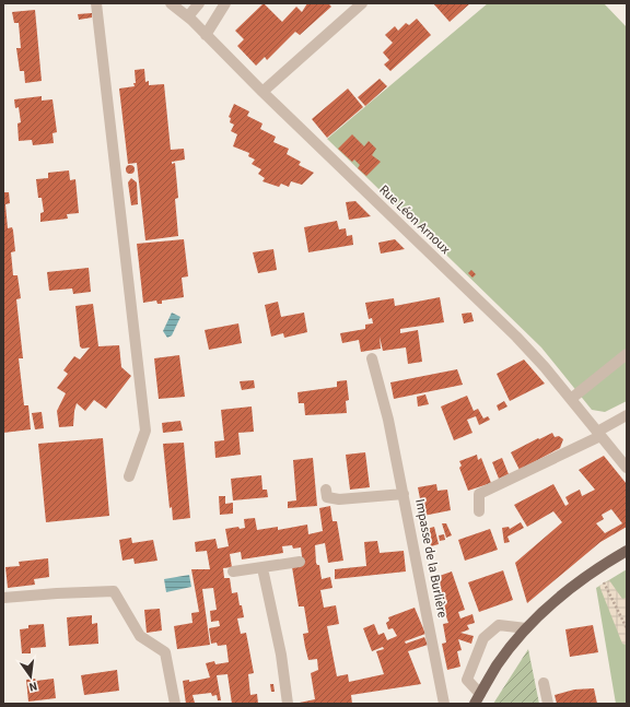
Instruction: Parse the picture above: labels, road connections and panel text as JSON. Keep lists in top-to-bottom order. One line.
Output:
{"streets":{"street":["Rue Léon Arnoux","Impasse de la Burlière"]},"north":"bottom"}
